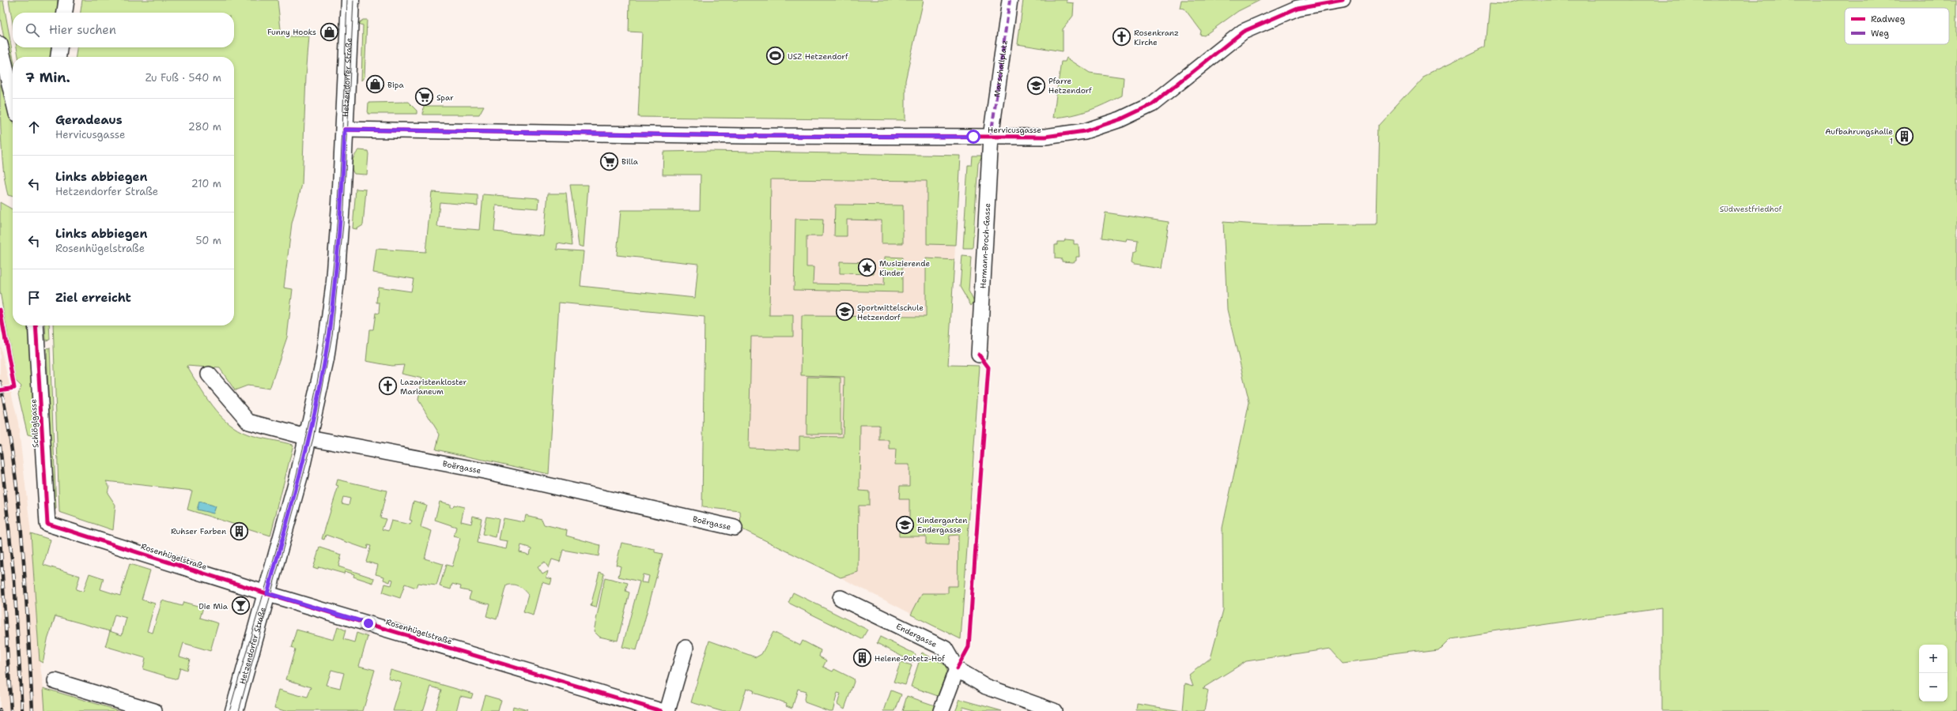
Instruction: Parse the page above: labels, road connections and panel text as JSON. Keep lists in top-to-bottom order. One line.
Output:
{"streets":{"main road":["Hetzendorfer Straße"],"street":["Marschallplatz","Hervicusgasse","Hermann-Broch-Gasse","Schlöglgasse","Boërgasse","Rosenhügelstraße","Endergasse"]},"crossings":[["Marschallplatz","Hervicusgasse"],["Marschallplatz","Hermann-Broch-Gasse"],["Hetzendorfer Straße","Hervicusgasse"],["Hetzendorfer Straße","Boërgasse"],["Hetzendorfer Straße","Rosenhügelstraße"],["Hervicusgasse","Hermann-Broch-Gasse"],["Schlöglgasse","Rosenhügelstraße"]],"parks":["Südwestfriedhof"],"places":{"shop":["Funny Hooks","Bipa"],"church":["Rosenkranz Kirche","Lazaristenkloster Marianeum"],"sports":["USZ Hetzendorf"],"school or university":["Pfarre Hetzendorf","Sportmittelschule Hetzendorf","Kindergarten Endergasse"],"supermarket":["Spar","Billa"],"building":["Aufbahrungshalle 1","Ruhser Farben","Helene-Potetz-Hof"],"place":["Musizierende Kinder"],"bar":["Die Mia"]},"legend":["Radweg","Weg"],"page":{"search":"Hier suchen","heading":["7 Min.","Zu Fuß · 540 m"],"list":[["Geradeaus","Hervicusgasse","280 m"],["Links abbiegen","Hetzendorfer Straße","210 m"],["Links abbiegen","Rosenhügelstraße","50 m"],"Ziel erreicht"],"map_buttons":["+","−"]}}
